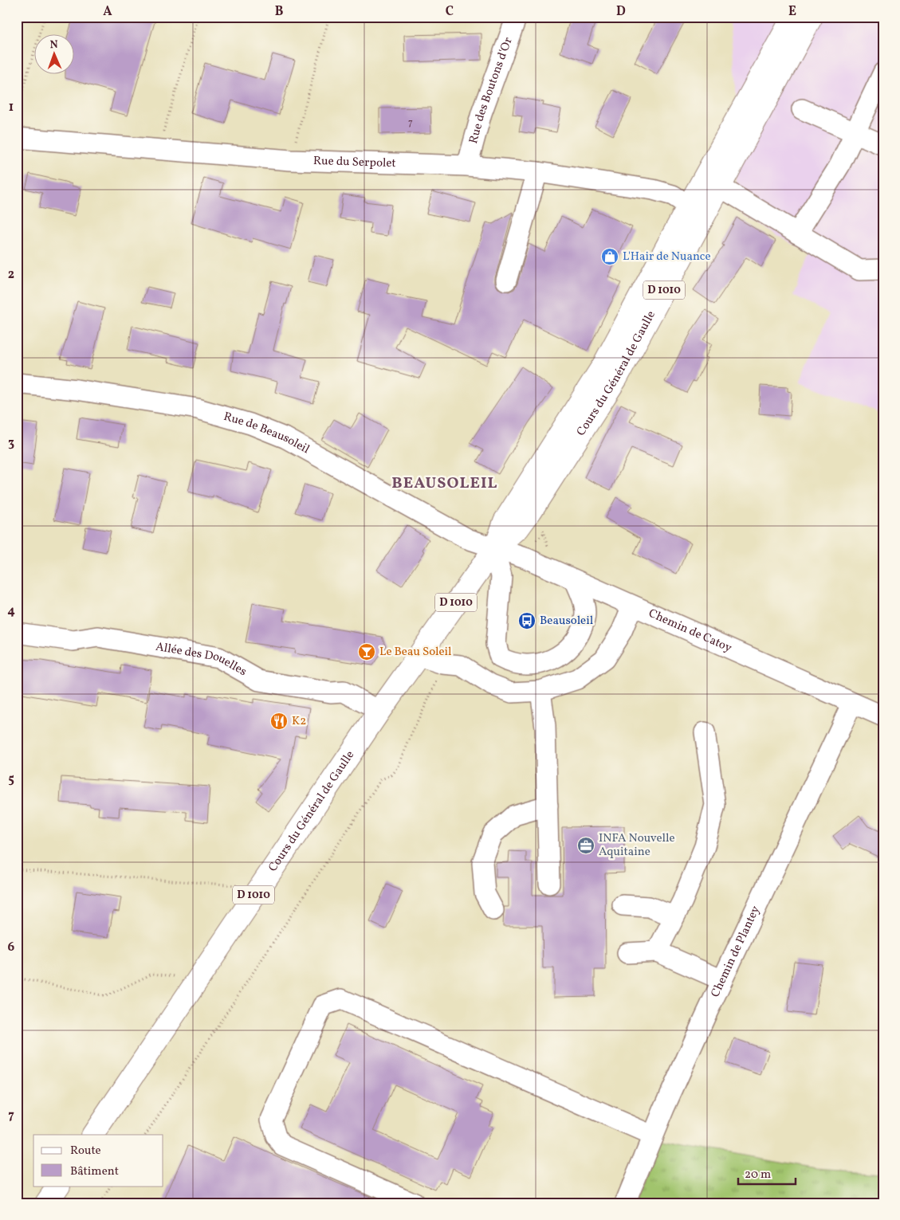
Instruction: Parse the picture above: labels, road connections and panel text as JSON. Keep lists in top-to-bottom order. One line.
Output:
{"streets":{"main road":["D 1010","Cours du Général de Gaulle"],"street":["Rue des Boutons d'Or","Rue du Serpolet","Rue de Beausoleil","Chemin de Catoy","Allée des Douelles","Chemin de Plantey"]},"crossings":[["Rue des Boutons d'Or","Rue du Serpolet"],["Rue du Serpolet","Cours du Général de Gaulle"],["Cours du Général de Gaulle","Rue de Beausoleil"],["Cours du Général de Gaulle","Chemin de Catoy"],["Cours du Général de Gaulle","Allée des Douelles"],["Rue de Beausoleil","Chemin de Catoy"],["Chemin de Catoy","Chemin de Plantey"]],"districts":["BEAUSOLEIL"],"places":{"shop":["L'Hair de Nuance"],"bus stop":["Beausoleil"],"bar":["Le Beau Soleil"],"restaurant":["K2"],"office":["INFA Nouvelle Aquitaine"]},"house_numbers":["7"],"legend":["Route","Bâtiment"],"scale_bar":"20 m","north":"top","grid":{"columns":["A","B","C","D","E"],"rows":["1","2","3","4","5","6","7"]}}
